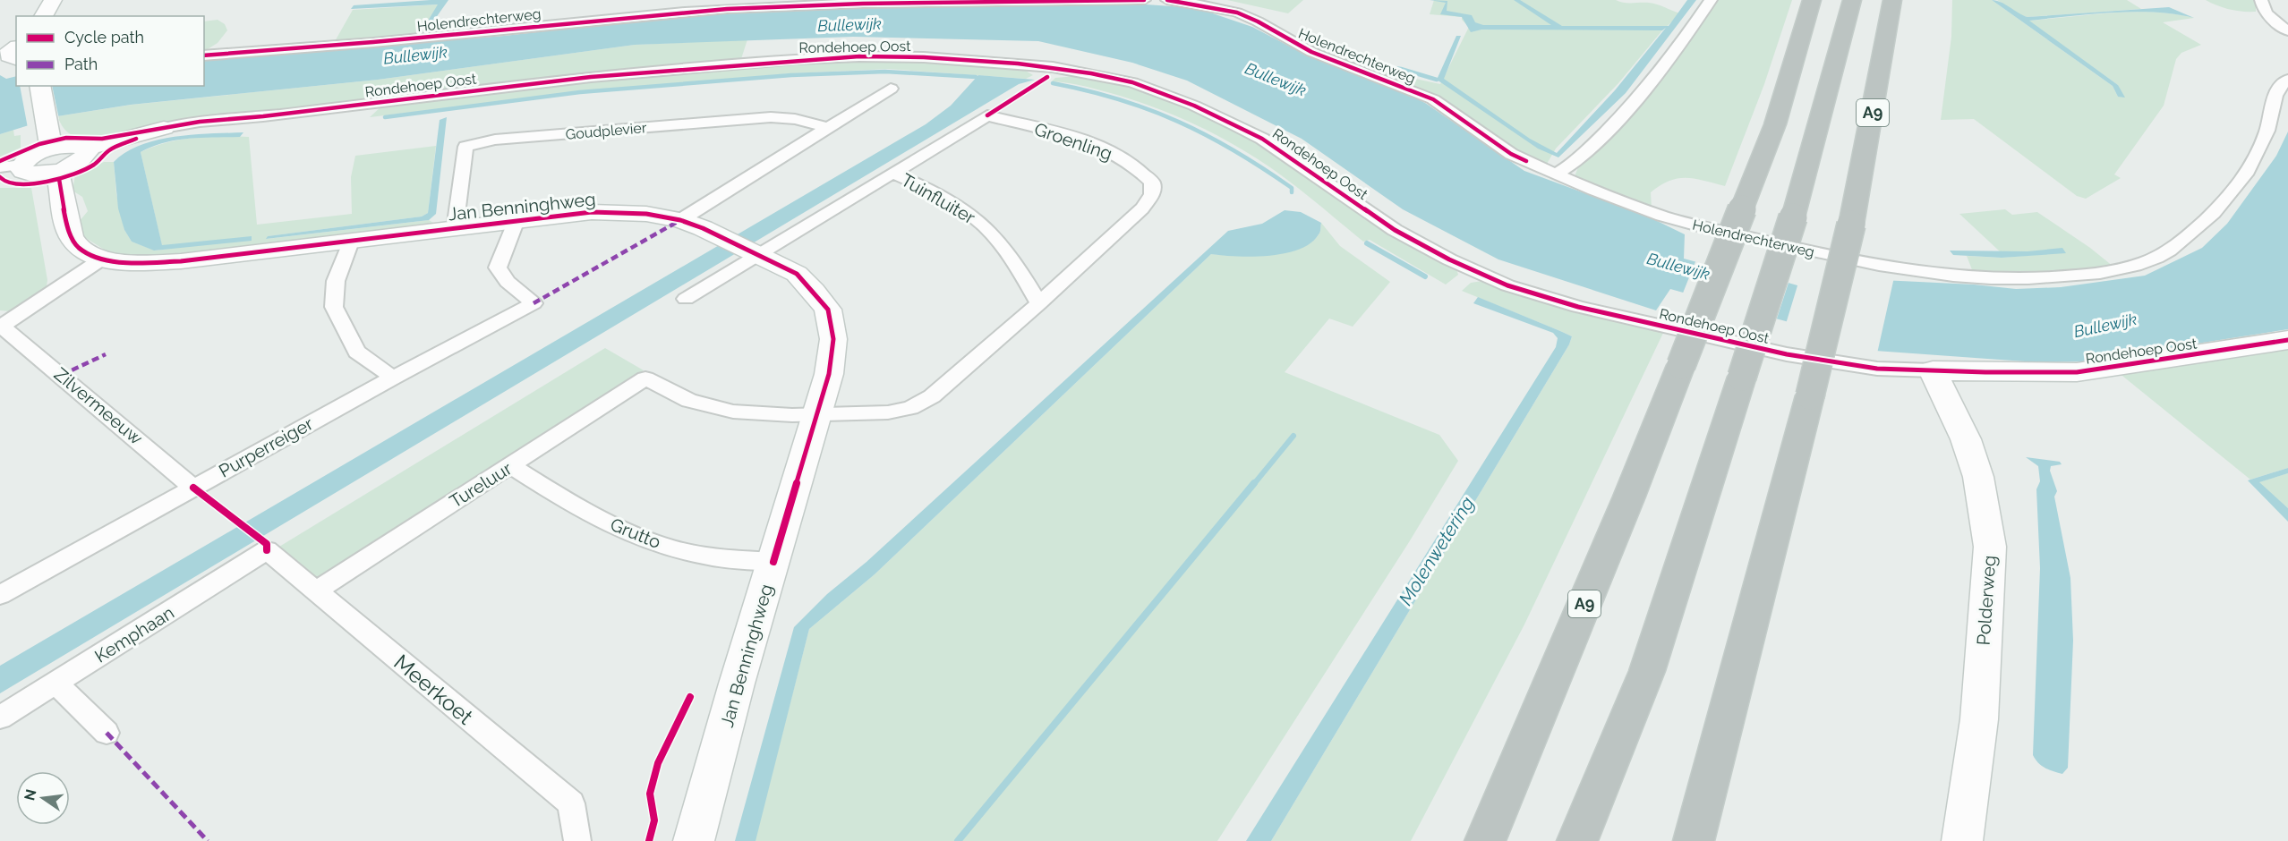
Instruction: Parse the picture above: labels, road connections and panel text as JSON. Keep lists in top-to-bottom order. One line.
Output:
{"streets":{"highway":["A9"],"street":["Holendrechterweg","Rondehoep Oost","Goudplevier","Groenling","Tuinfluiter","Jan Benninghweg","Zilvermeeuw","Purperreiger","Tureluur","Grutto","Polderweg","Kemphaan","Meerkoet"]},"crossings":[["Rondehoep Oost","Jan Benninghweg"],["Rondehoep Oost","Polderweg"],["Goudplevier","Jan Benninghweg"],["Groenling","Tuinfluiter"],["Groenling","Jan Benninghweg"],["Groenling","Tureluur"],["Jan Benninghweg","Purperreiger"],["Jan Benninghweg","Grutto"],["Zilvermeeuw","Purperreiger"],["Tureluur","Grutto"],["Tureluur","Meerkoet"],["Kemphaan","Meerkoet"]],"water":["Bullewijk","Molenwetering"],"legend":["Cycle path","Path"],"north":"left"}
